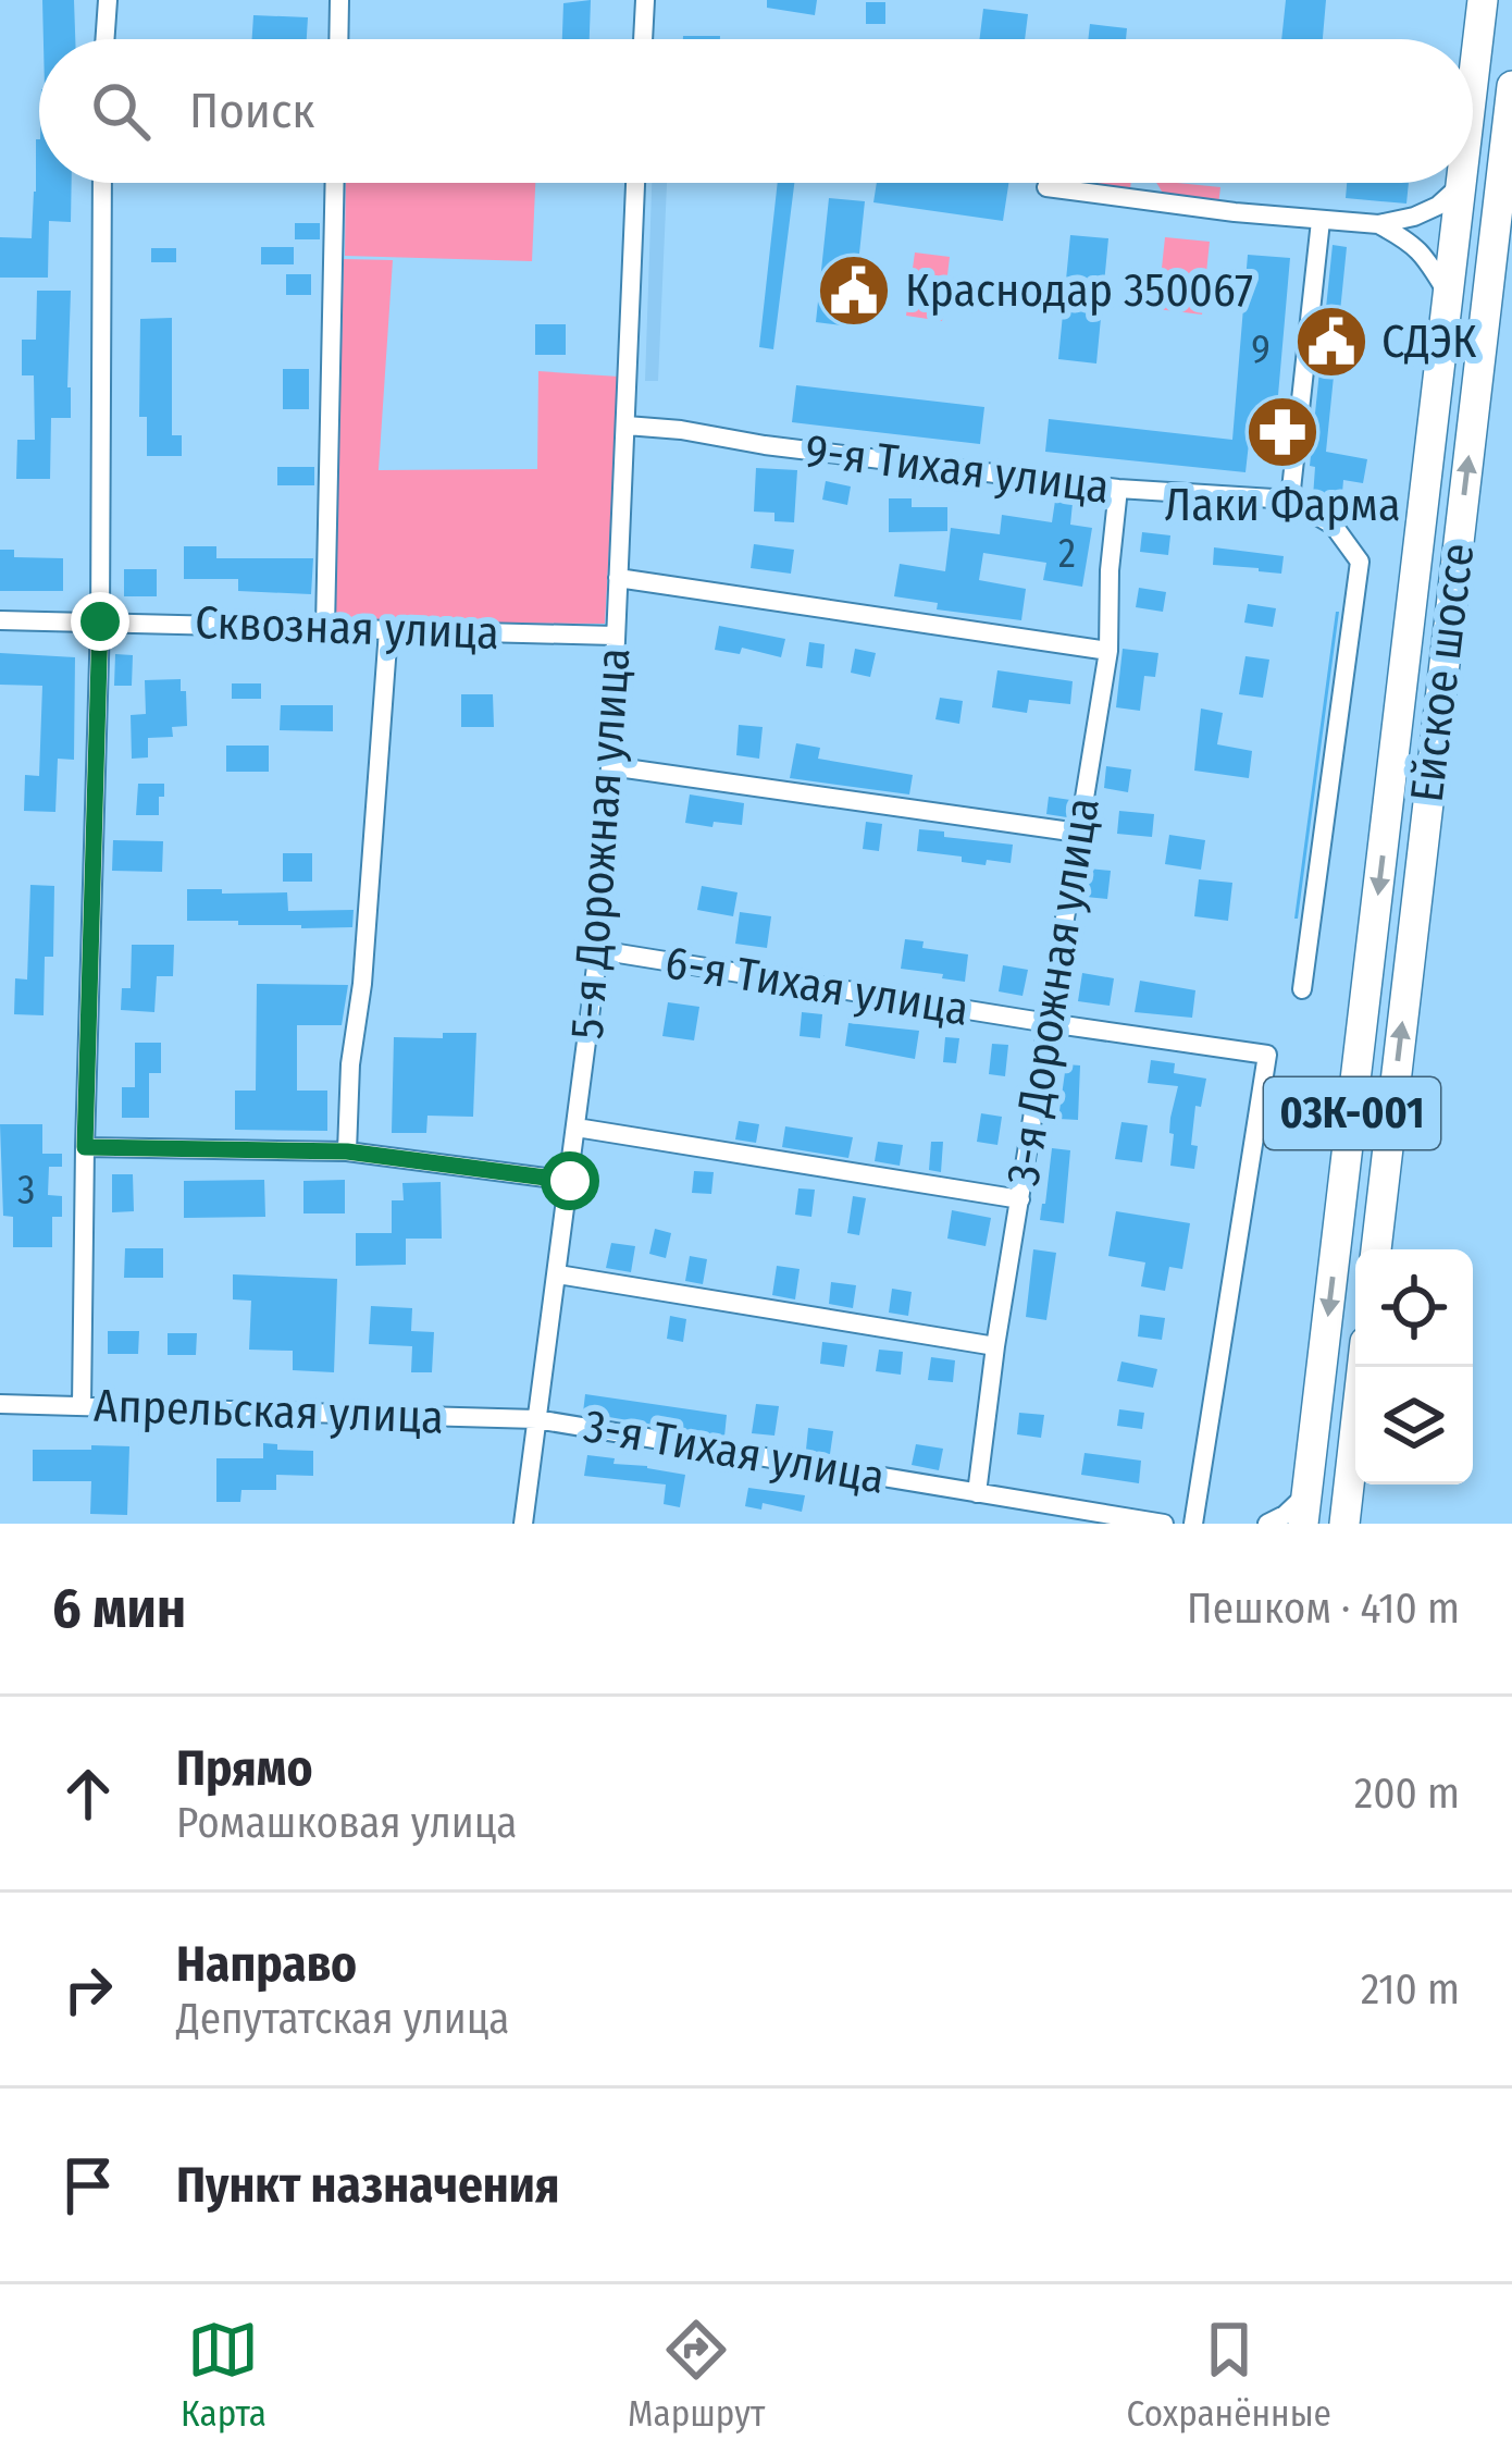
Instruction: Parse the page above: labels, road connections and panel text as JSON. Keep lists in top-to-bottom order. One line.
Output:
{"streets":{"main road":["Ейское шоссе","03К-001"],"street":["9-я Тихая улица","Сквозная улица","5-я Дорожная улица","6-я Тихая улица","3-я Дорожная улица","Апрельская улица","3-я Тихая улица"]},"crossings":[["9-я Тихая улица","5-я Дорожная улица"],["9-я Тихая улица","3-я Дорожная улица"],["Сквозная улица","5-я Дорожная улица"],["Ейское шоссе","03К-001"],["5-я Дорожная улица","6-я Тихая улица"],["5-я Дорожная улица","Апрельская улица"],["5-я Дорожная улица","3-я Тихая улица"],["6-я Тихая улица","3-я Дорожная улица"],["3-я Дорожная улица","3-я Тихая улица"],["Апрельская улица","3-я Тихая улица"]],"places":{"public building":["Краснодар 350067","СДЭК"],"pharmacy":["Лаки Фарма"]},"house_numbers":["9","2","3"],"page":{"search":"Поиск","heading":["6 мин","Пешком · 410 m"],"list":[["Прямо","Ромашковая улица","200 m"],["Направо","Депутатская улица","210 m"],"Пункт назначения"],"nav":["Карта","Маршрут","Сохранённые"]}}
